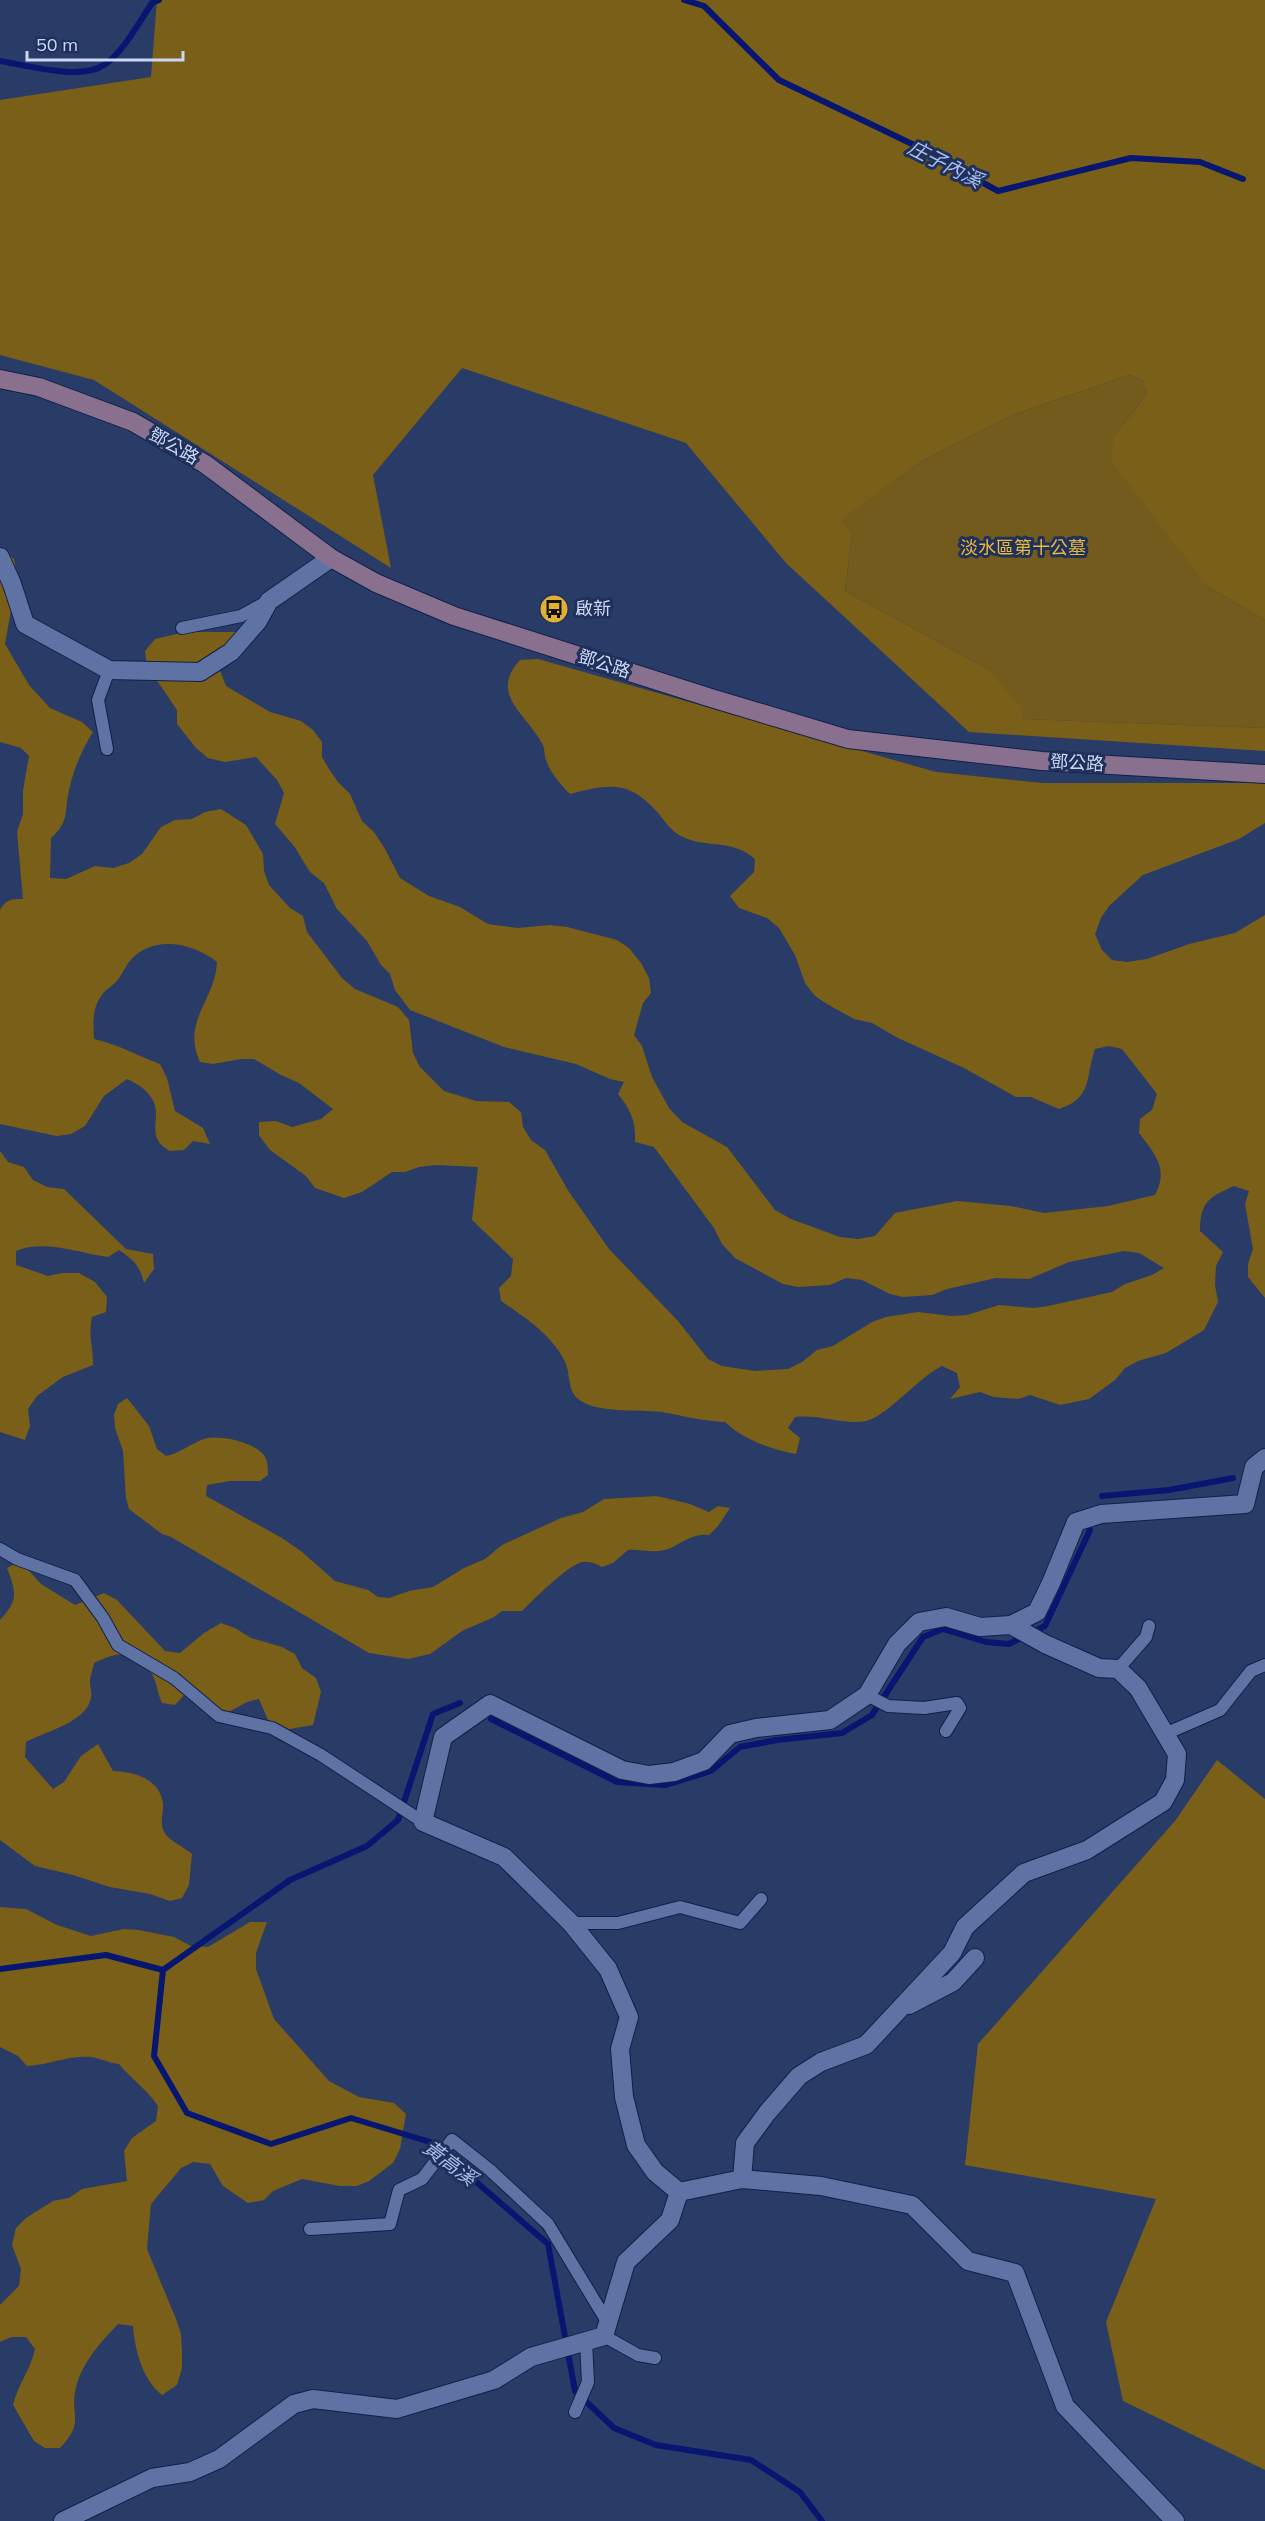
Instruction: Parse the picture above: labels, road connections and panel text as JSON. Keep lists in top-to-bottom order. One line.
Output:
{"streets":{"street":["鄧公路"]},"water":["庄子內溪","黃高溪"],"parks":["淡水區第十公墓"],"places":{"bus stop":["啟新"]},"scale_bar":"50 m"}
